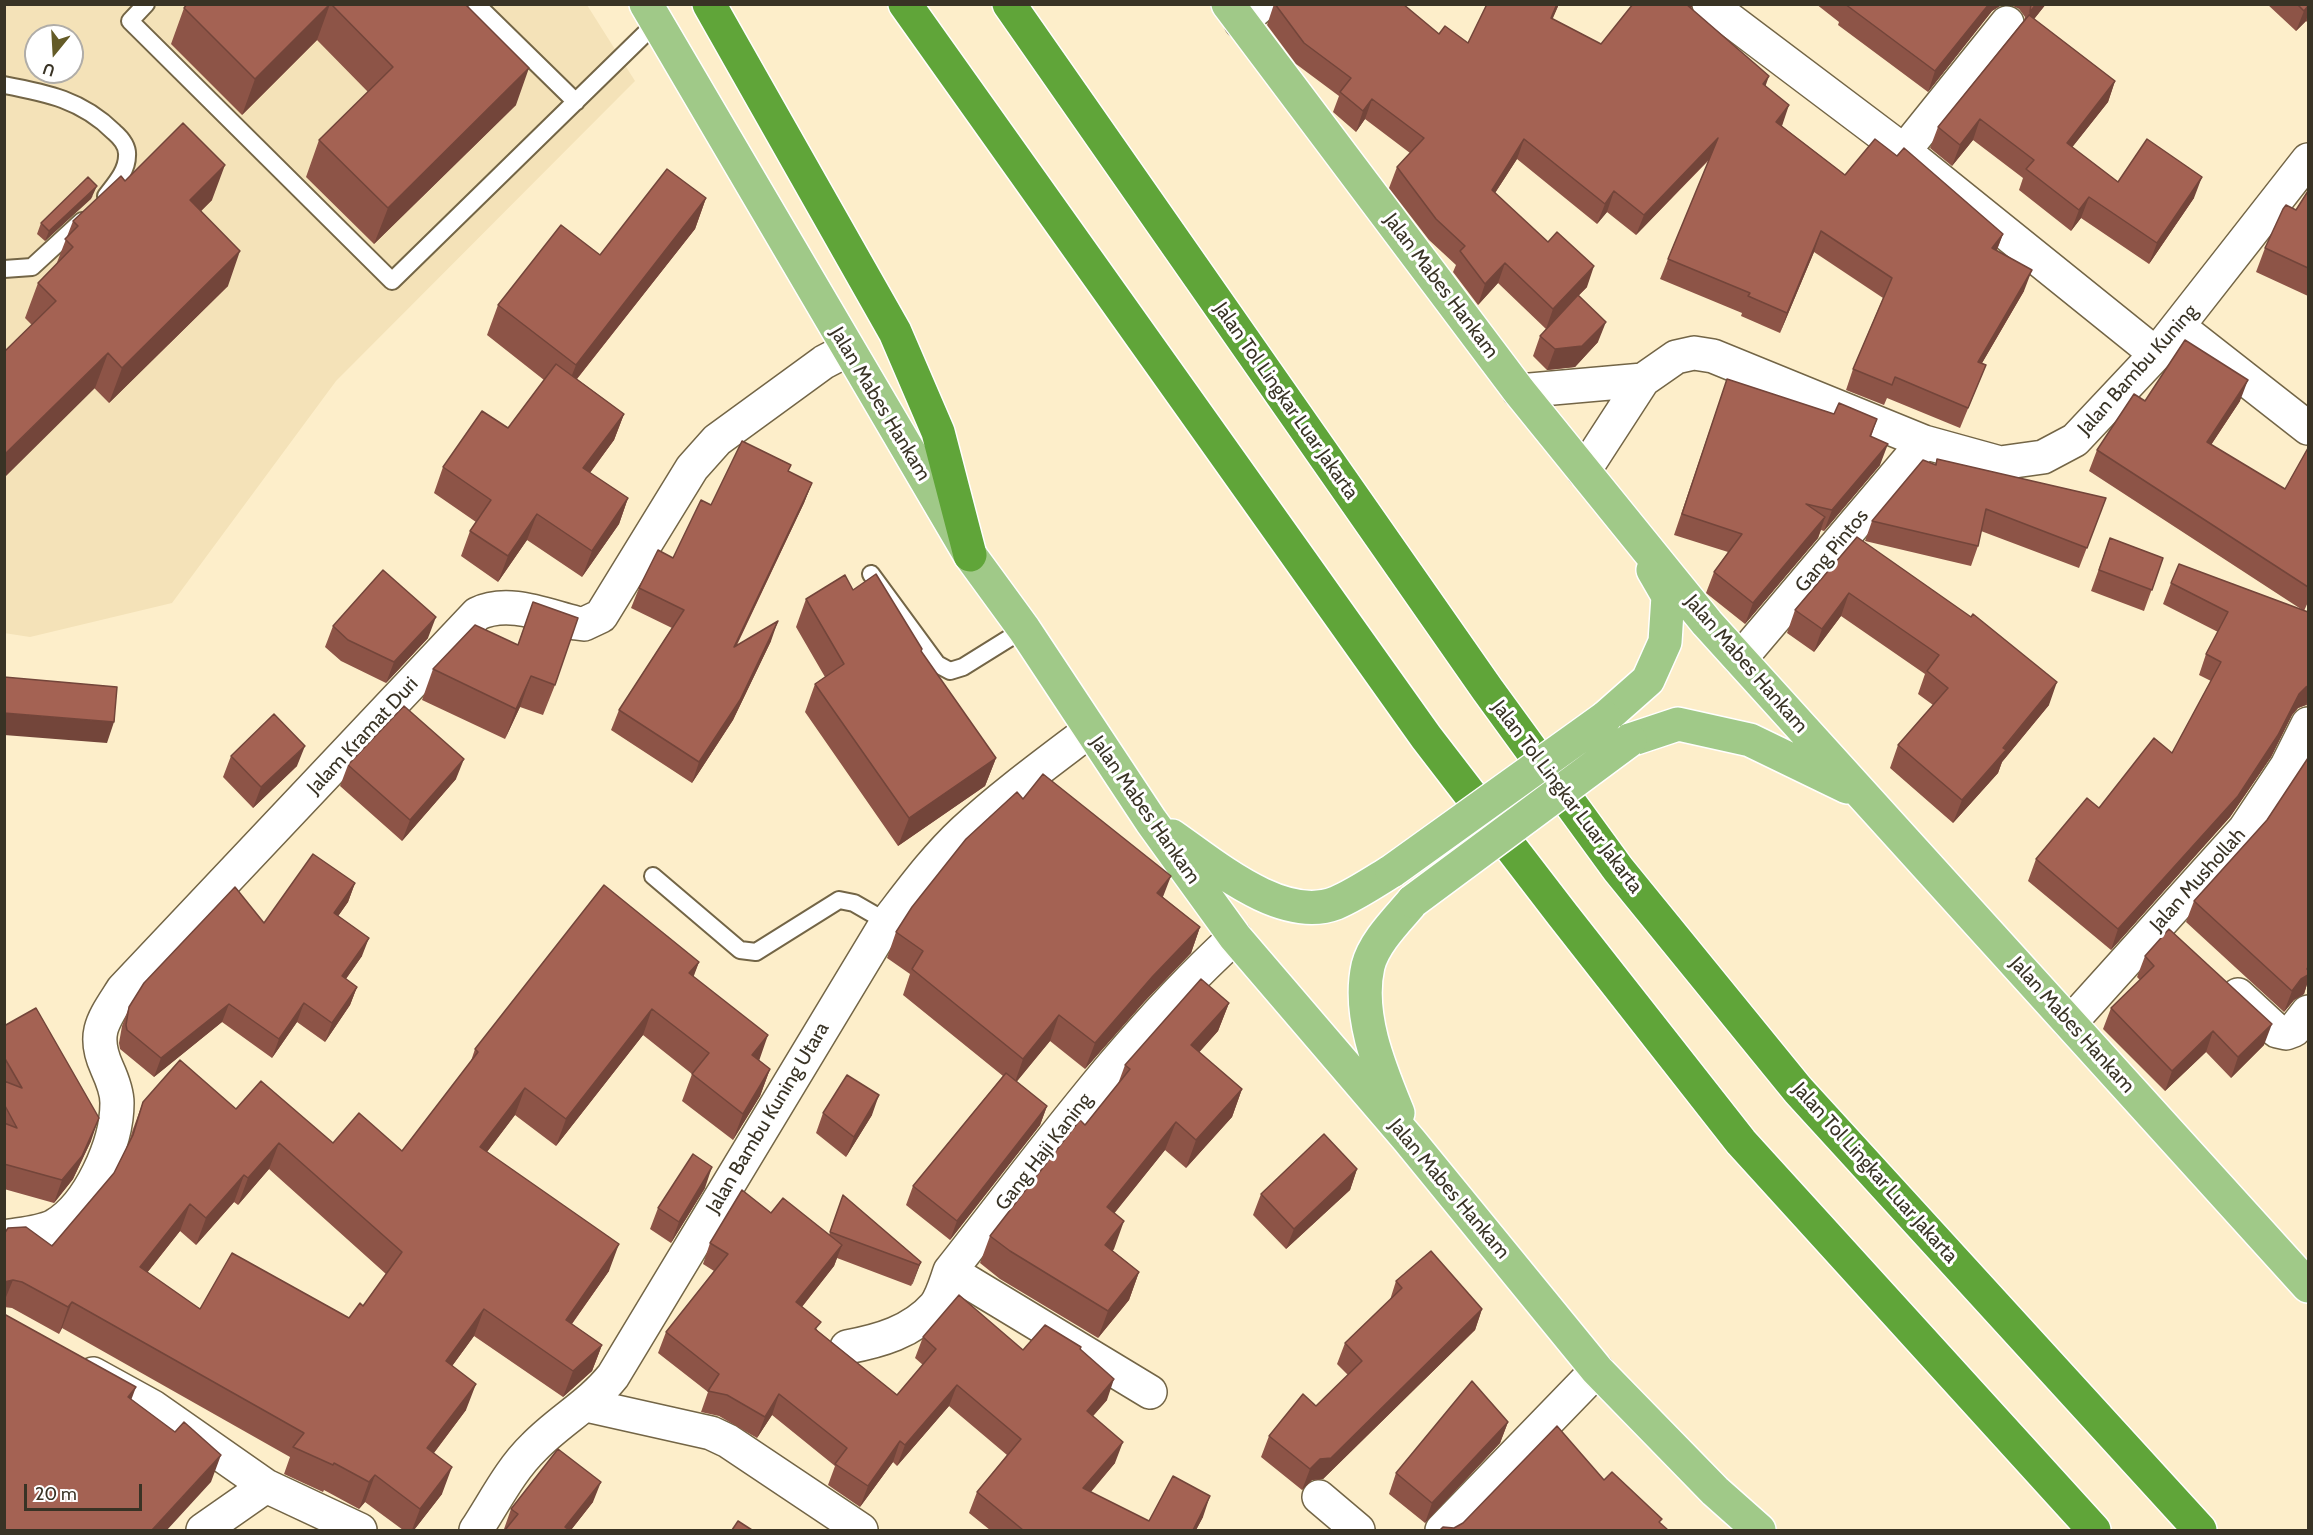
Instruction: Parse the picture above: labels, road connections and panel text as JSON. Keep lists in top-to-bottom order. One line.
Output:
{"streets":{"highway":["Jalan Tol Lingkar Luar Jakarta"],"main road":["Jalan Mabes Hankam"],"street":["Jalan Bambu Kuning","Gang Pintos","Jalam Kramat Duri","Jalan Mushollah","Jalan Bambu Kuning Utara","Gang Haji Kaning"]},"crossings":[["Jalan Mabes Hankam","Jalan Bambu Kuning"],["Jalan Mabes Hankam","Gang Pintos"],["Jalan Mabes Hankam","Jalam Kramat Duri"],["Jalan Mabes Hankam","Jalan Mushollah"],["Jalan Mabes Hankam","Jalan Bambu Kuning Utara"],["Jalan Mabes Hankam","Gang Haji Kaning"],["Jalan Bambu Kuning","Gang Pintos"]],"scale_bar":"20 m","north":"bottom"}
